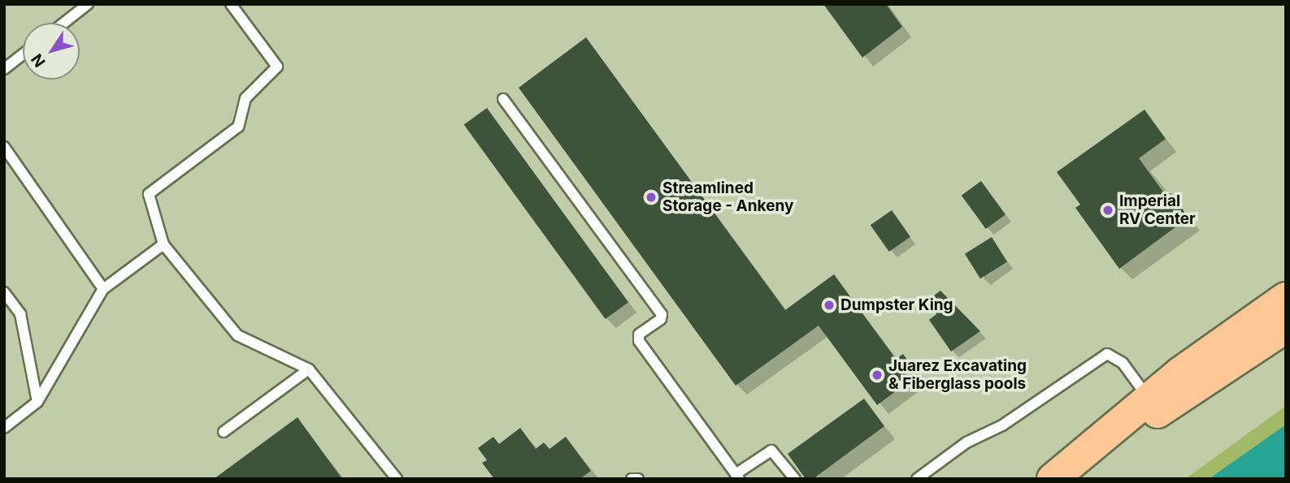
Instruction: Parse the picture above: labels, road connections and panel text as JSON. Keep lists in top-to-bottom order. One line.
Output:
{"places":["Streamlined Storage - Ankeny","Imperial RV Center","Dumpster King","Juarez Excavating & Fiberglass pools"],"north":"bottom left"}
